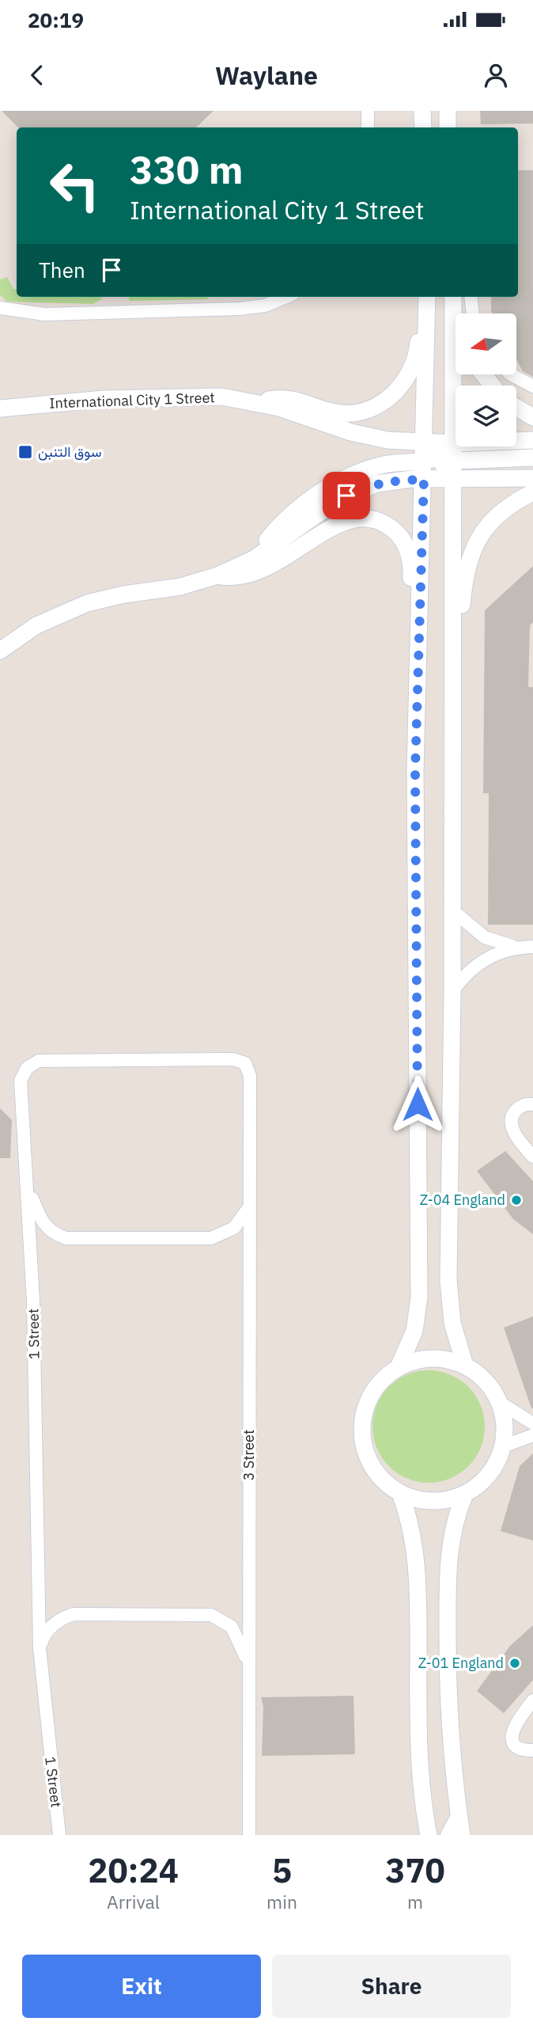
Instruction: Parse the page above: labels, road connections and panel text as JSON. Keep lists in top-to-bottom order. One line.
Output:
{"streets":{"street":["International City 1 Street","1 Street","3 Street"]},"crossings":[["1 Street","3 Street"]],"places":{"transit":["سوق التنبن"],"other":["Z-04 England","Z-01 England"]},"north":"left","page":{"status":"20:19","header":"Waylane","turn":["330 m","International City 1 Street"],"then":"Then","eta":["20:24","Arrival","5","min","370","m"],"buttons":["Exit","Share"]}}
